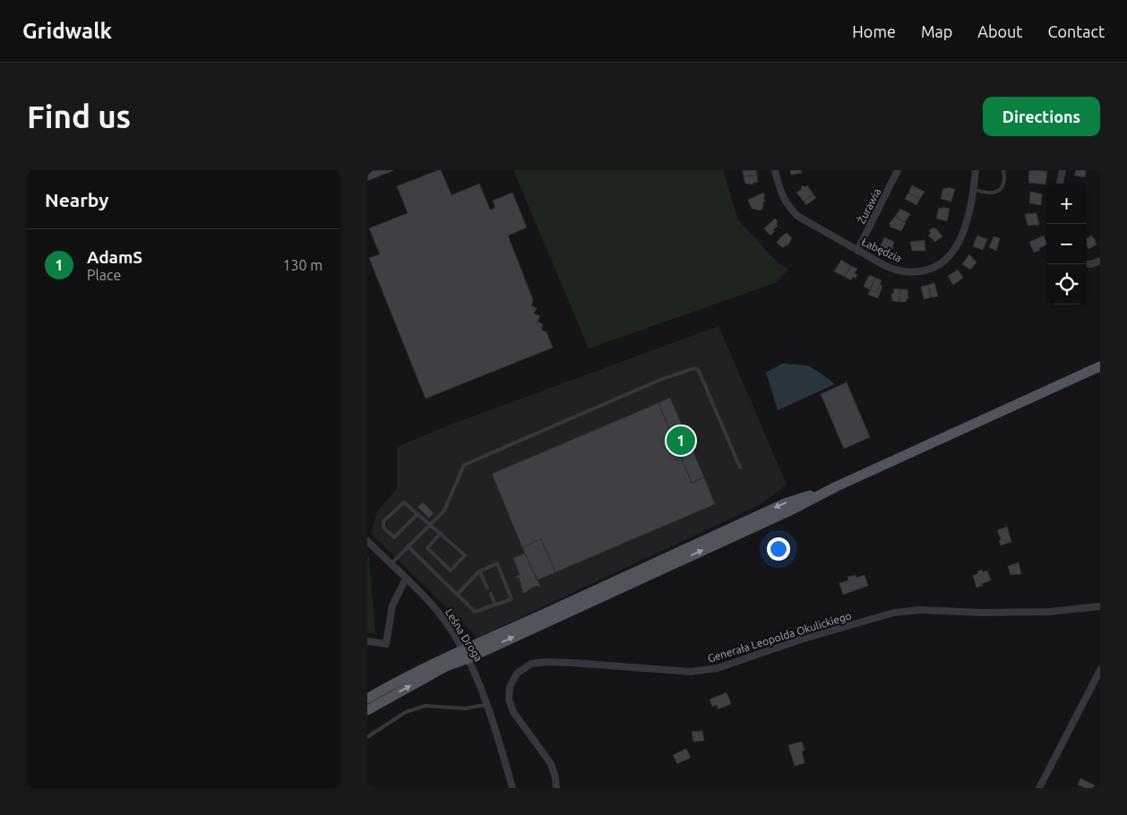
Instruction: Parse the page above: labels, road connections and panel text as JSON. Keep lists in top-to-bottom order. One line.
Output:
{"streets":{"street":["Żurawia","Łabędzia","Leśna Droga","Generała Leopolda Okulickiego"]},"crossings":[["Żurawia","Łabędzia"]],"page":{"header":"Gridwalk","nav":["Home","Map","About","Contact"],"buttons":"Directions","title":"Find us","heading":"Nearby","map_buttons":["+","−"],"list":[{"mark":"1","name":"AdamS","note":"Place","value":"130 m"}],"pins":"1"}}
